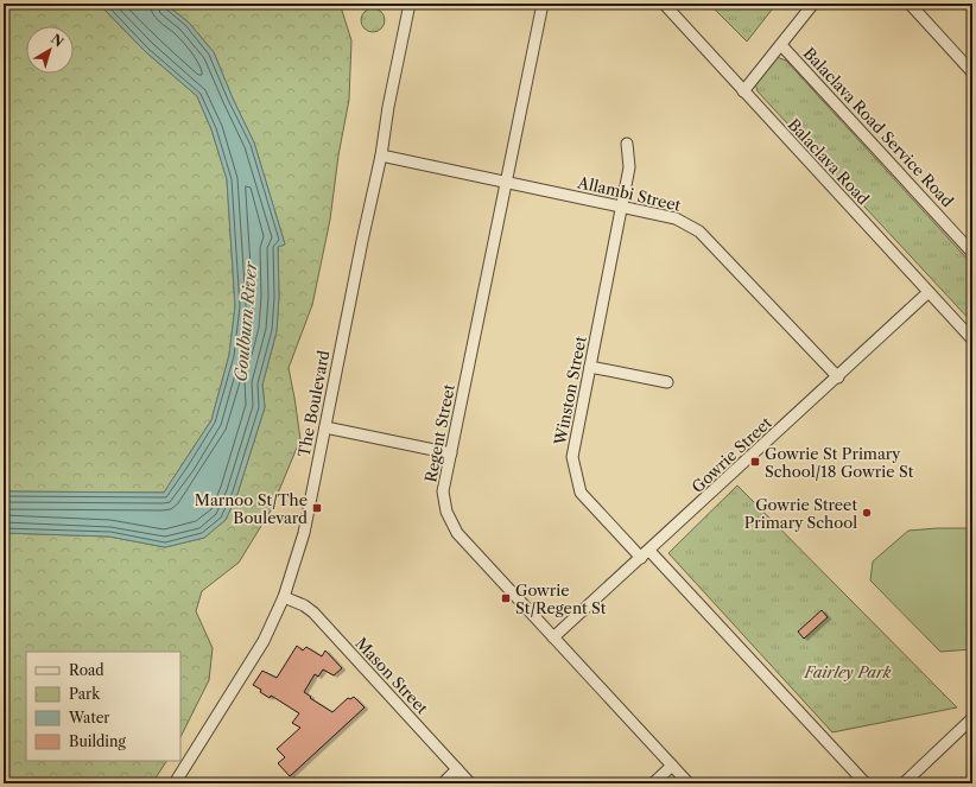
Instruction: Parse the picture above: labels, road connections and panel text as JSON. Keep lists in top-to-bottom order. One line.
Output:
{"streets":{"street":["Balaclava Road Service Road","Balaclava Road","Allambi Street","Winston Street","The Boulevard","Regent Street","Gowrie Street","Mason Street"]},"crossings":[["Balaclava Road","Gowrie Street"],["Allambi Street","Winston Street"],["Allambi Street","The Boulevard"],["Allambi Street","Regent Street"],["Allambi Street","Gowrie Street"],["Winston Street","Gowrie Street"],["The Boulevard","Mason Street"],["Regent Street","Gowrie Street"]],"water":["Goulburn River"],"parks":["Fairley Park"],"places":{"transit":["Gowrie St Primary School/18 Gowrie St","Marnoo St/The Boulevard","Gowrie St/Regent St"],"other":["Gowrie Street Primary School"]},"legend":["Road","Park","Water","Building"],"north":"top right"}
